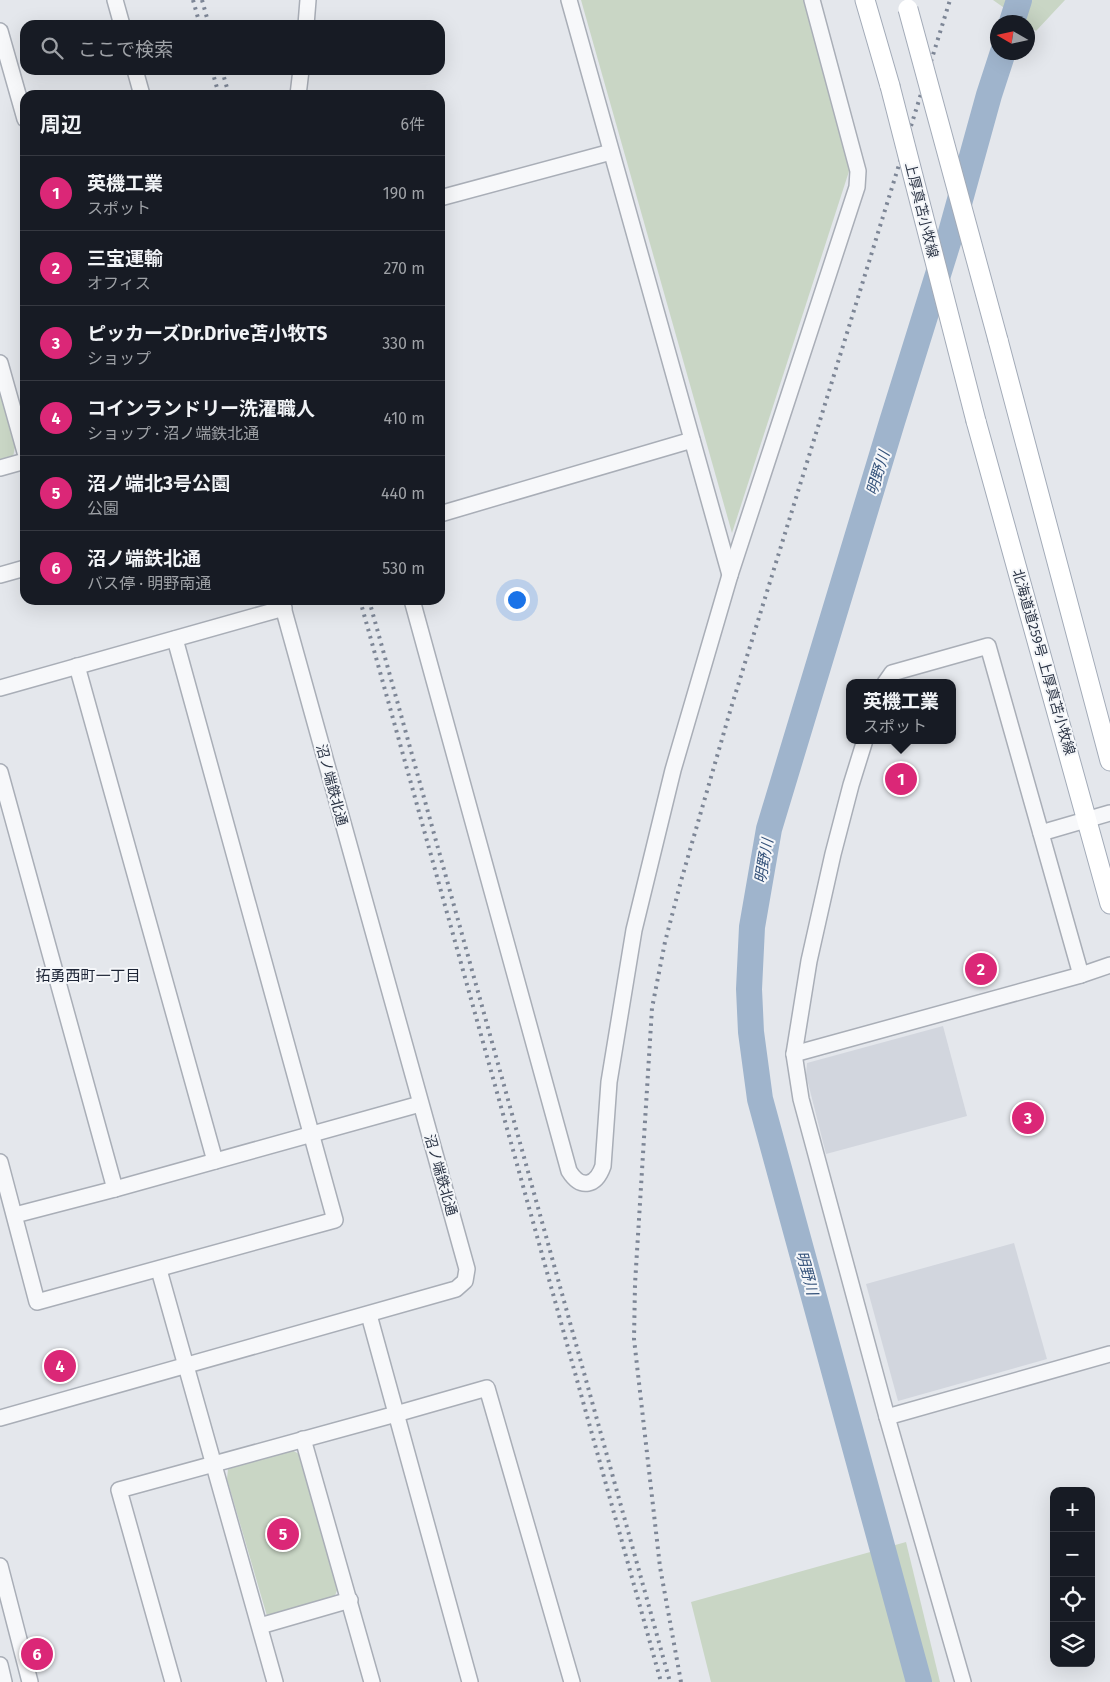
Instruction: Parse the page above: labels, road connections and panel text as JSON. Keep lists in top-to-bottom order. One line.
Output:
{"streets":{"main road":["上厚真苫小牧線","北海道道259号 上厚真苫小牧線"],"street":["沼ノ端鉄北通"]},"crossings":[["上厚真苫小牧線","北海道道259号 上厚真苫小牧線"]],"districts":["拓勇西町一丁目"],"water":["明野川"],"north":"left","page":{"search":"ここで検索","heading":["周辺","6件"],"list":[{"mark":"1","name":"英機工業","note":"スポット","value":"190 m"},{"mark":"2","name":"三宝運輸","note":"オフィス","value":"270 m"},{"mark":"3","name":"ピッカーズDr.Drive苫小牧TS","note":"ショップ","value":"330 m"},{"mark":"4","name":"コインランドリー洗濯職人","note":"ショップ · 沼ノ端鉄北通","value":"410 m"},{"mark":"5","name":"沼ノ端北3号公園","note":"公園","value":"440 m"},{"mark":"6","name":"沼ノ端鉄北通","note":"バス停 · 明野南通","value":"530 m"}],"popup":["英機工業","スポット"],"pins":["1","2","3","4","5","6"],"map_buttons":["+","−"]}}
